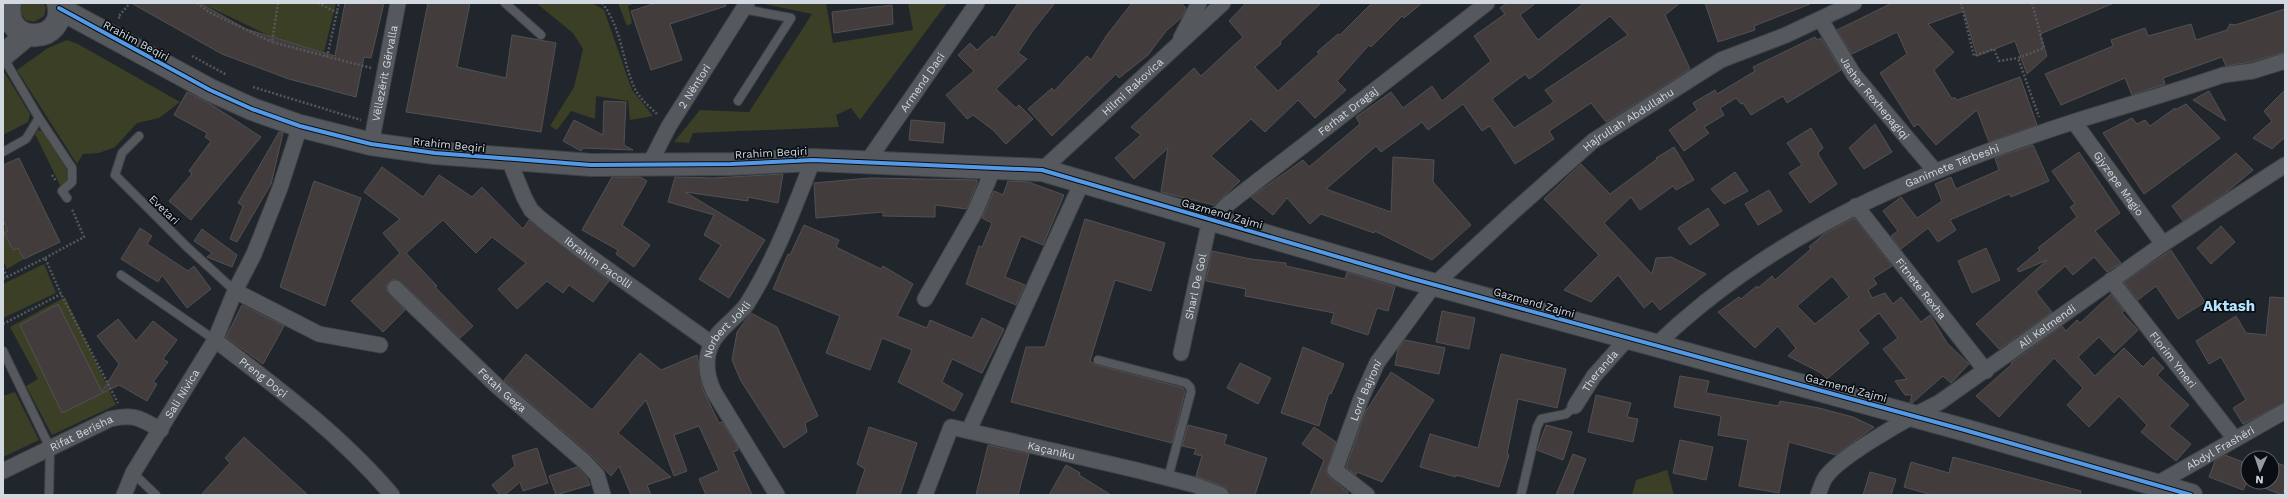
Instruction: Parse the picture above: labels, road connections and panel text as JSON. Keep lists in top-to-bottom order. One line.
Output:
{"streets":{"street":["Rrahim Beqiri","Vëllezërit Gërvalla","Armend Daci","2 Nëntori","Hilmi Rakovica","Jashar Rexhepagiqi","Ferhat Dragaj","Hajrullah Abdullahu","Ganimete Tërbeshi","Gjyzepe Magio","Gazmend Zajmi","Ibrahim Pacolli","Sharl De Gol","Fitnete Rexha","Ali Kelmendi","Norbert Jokli","Florim Ymeri","Theranda","Preng Doçi","Fetah Gega","Lord Bajroni","Sali Nivica","Rifat Berisha","Abdyl Frashëri","Kaçaniku"],"lane":["Evetari"]},"crossings":[["Rrahim Beqiri","Vëllezërit Gërvalla"],["Rrahim Beqiri","Armend Daci"],["Rrahim Beqiri","2 Nëntori"],["Rrahim Beqiri","Gazmend Zajmi"],["Rrahim Beqiri","Ibrahim Pacolli"],["Rrahim Beqiri","Norbert Jokli"],["Rrahim Beqiri","Sali Nivica"],["Armend Daci","Gazmend Zajmi"],["Hilmi Rakovica","Gazmend Zajmi"],["Jashar Rexhepagiqi","Hajrullah Abdullahu"],["Jashar Rexhepagiqi","Ganimete Tërbeshi"],["Ferhat Dragaj","Gazmend Zajmi"],["Ferhat Dragaj","Sharl De Gol"],["Hajrullah Abdullahu","Gazmend Zajmi"],["Hajrullah Abdullahu","Lord Bajroni"],["Ganimete Tërbeshi","Gjyzepe Magio"],["Ganimete Tërbeshi","Gazmend Zajmi"],["Ganimete Tërbeshi","Fitnete Rexha"],["Gjyzepe Magio","Ali Kelmendi"],["Evetari","Sali Nivica"],["Gazmend Zajmi","Sharl De Gol"],["Gazmend Zajmi","Ali Kelmendi"],["Gazmend Zajmi","Theranda"],["Gazmend Zajmi","Lord Bajroni"],["Gazmend Zajmi","Abdyl Frashëri"],["Ibrahim Pacolli","Norbert Jokli"],["Fitnete Rexha","Ali Kelmendi"],["Ali Kelmendi","Florim Ymeri"],["Florim Ymeri","Abdyl Frashëri"],["Preng Doçi","Sali Nivica"],["Sali Nivica","Rifat Berisha"]],"districts":["Aktash"],"north":"bottom"}
